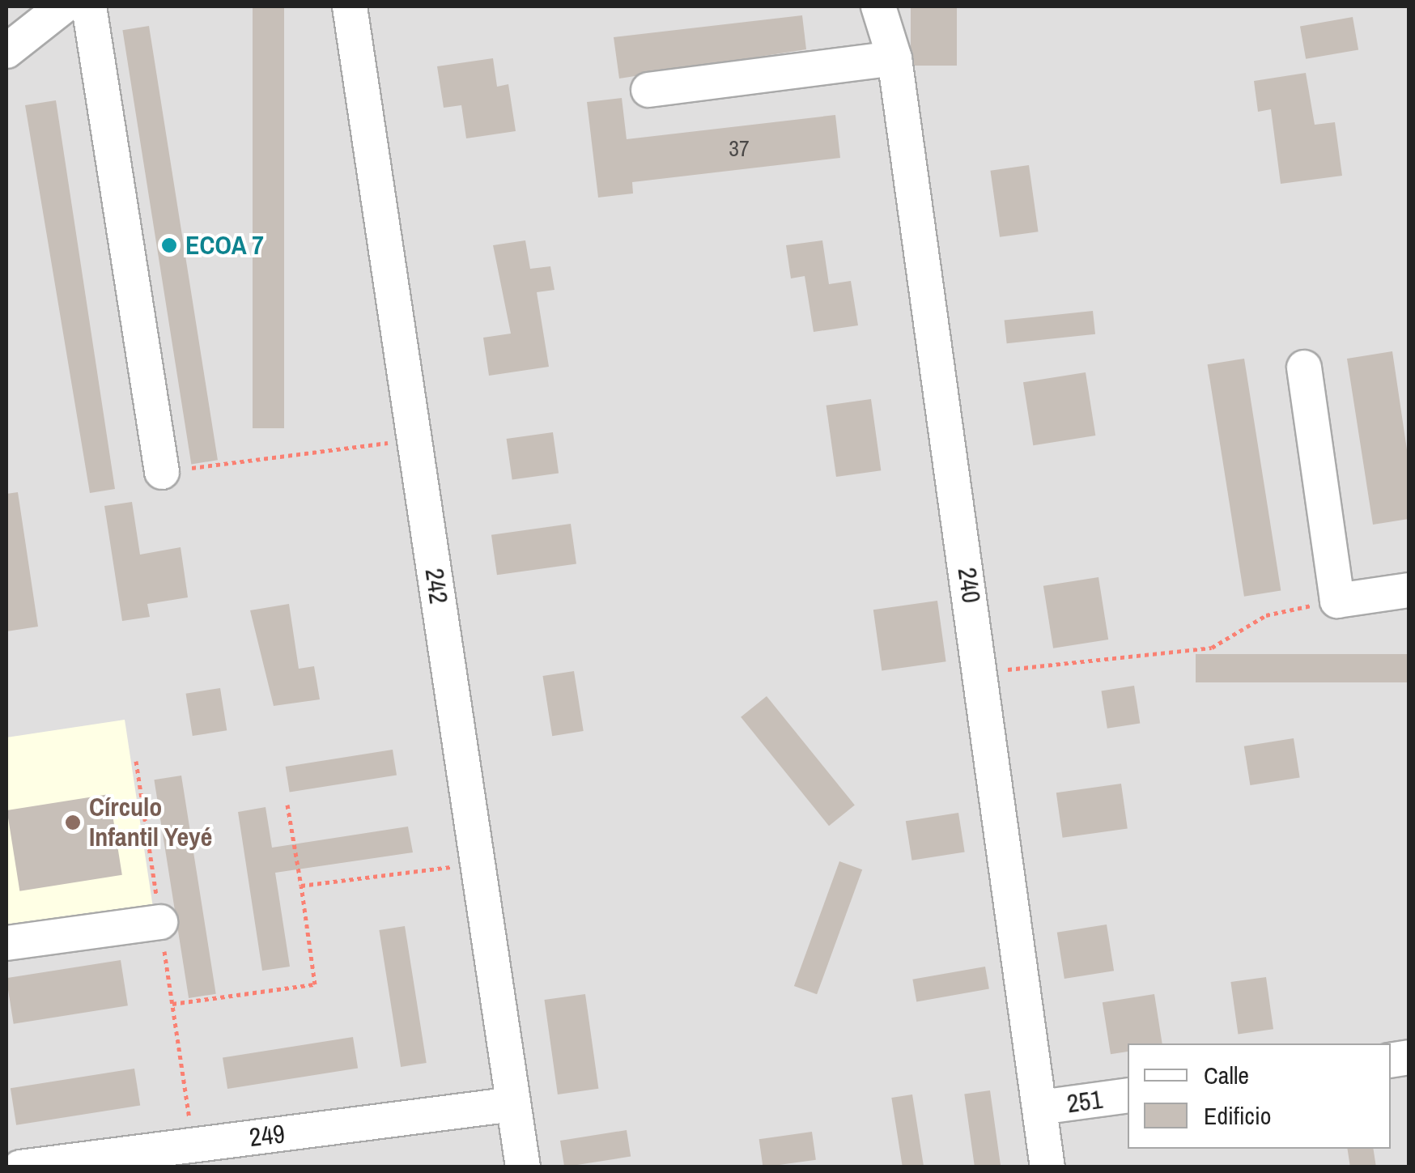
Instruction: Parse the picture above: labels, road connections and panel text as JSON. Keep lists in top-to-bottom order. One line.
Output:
{"streets":{"street":["240","242","251","249"]},"crossings":[["240","251"],["242","249"]],"places":["ECOA 7","Círculo Infantil Yeyé"],"house_numbers":["37"],"legend":["Calle","Edificio"]}
